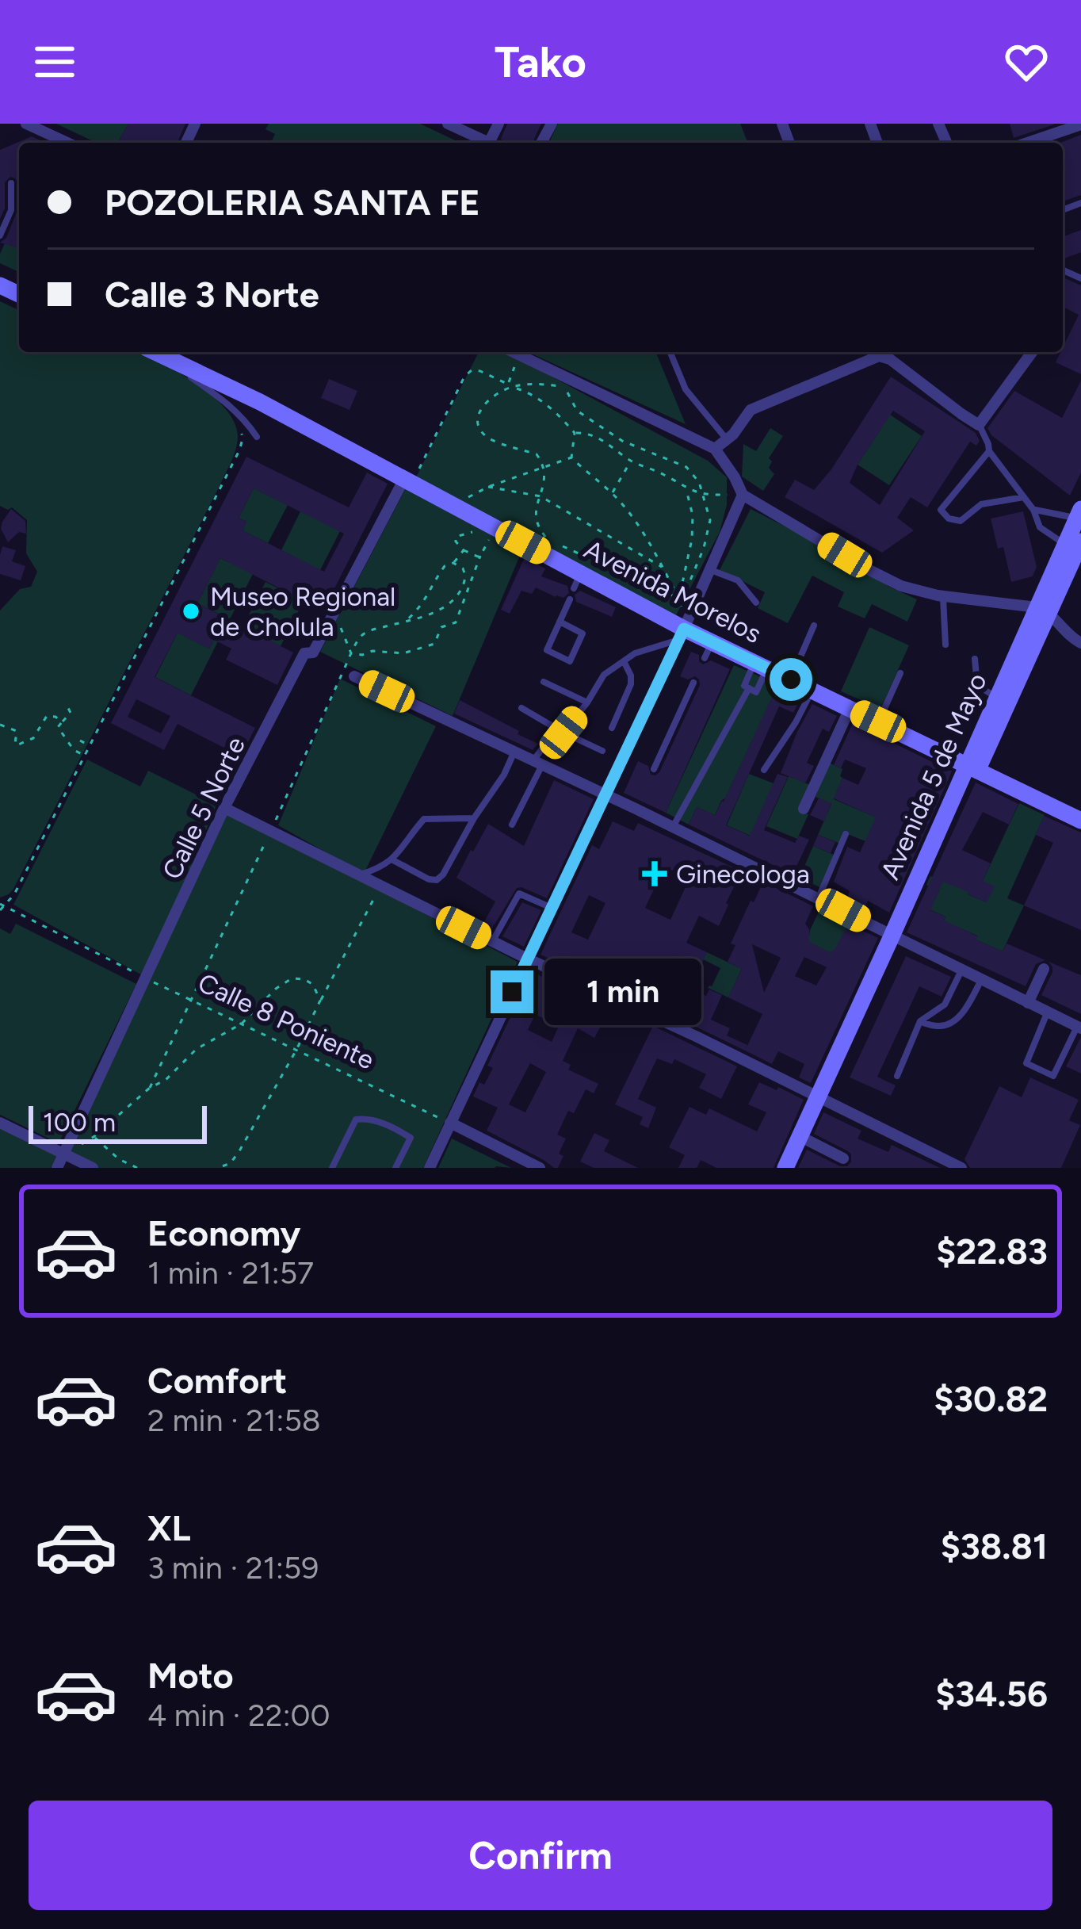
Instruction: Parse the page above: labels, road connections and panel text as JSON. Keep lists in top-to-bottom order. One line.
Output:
{"streets":{"main road":["Avenida Morelos","Avenida 5 de Mayo"],"street":["Calle 5 Norte"],"path":["Calle 8 Poniente"]},"crossings":[["Avenida Morelos","Avenida 5 de Mayo"],["Avenida Morelos","Calle 5 Norte"],["Calle 5 Norte","Calle 8 Poniente"]],"places":{"other":["Museo Regional de Cholula"],"health":["Ginecologa"]},"scale_bar":"100 m","page":{"header":"Tako","banner":["POZOLERIA SANTA FE","Calle 3 Norte"],"bubble":"1 min","scale":"100 m","list":[{"name":"Economy","note":"1 min · 21:57","value":"$22.83"},{"name":"Comfort","note":"2 min · 21:58","value":"$30.82"},{"name":"XL","note":"3 min · 21:59","value":"$38.81"},{"name":"Moto","note":"4 min · 22:00","value":"$34.56"}],"buttons":"Confirm"}}
